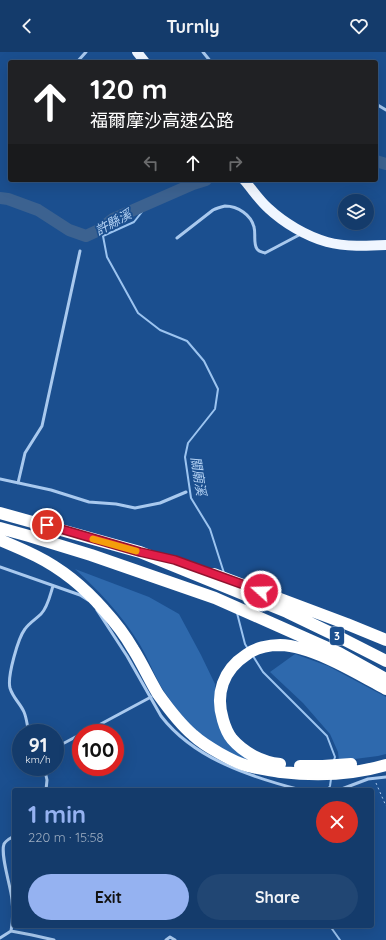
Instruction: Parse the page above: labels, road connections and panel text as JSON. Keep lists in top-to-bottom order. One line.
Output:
{"streets":{"highway":["3"]},"water":["許縣溪","關廟溪"],"page":{"header":"Turnly","turn":["120 m","福爾摩沙高速公路"],"speed":"91 km/h","limit":"100","heading":["1 min","220 m · 15:58"],"buttons":["Exit","Share"]}}
